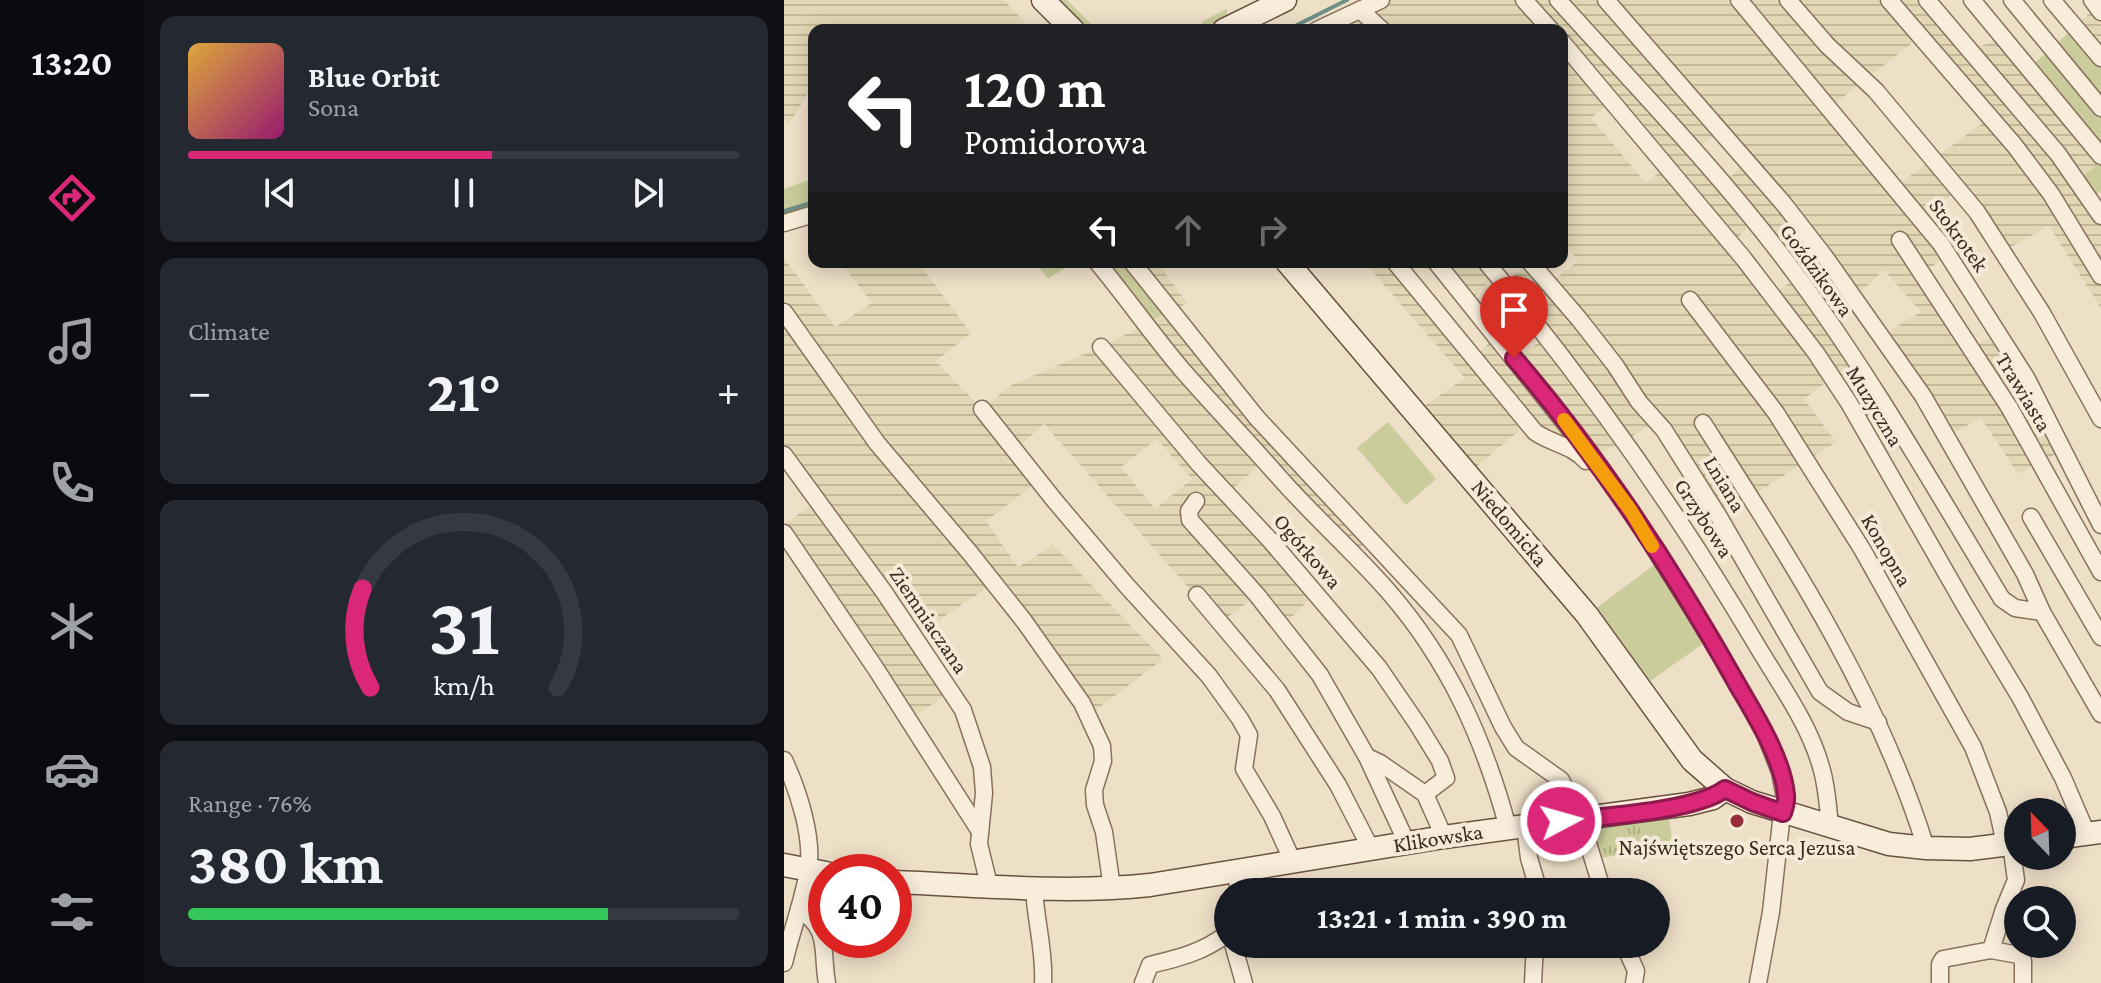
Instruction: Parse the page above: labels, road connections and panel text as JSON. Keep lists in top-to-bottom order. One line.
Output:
{"streets":{"street":["Stokrotek","Goździkowa","Trawiasta","Muzyczna","Lniana","Grzybowa","Niedomicka","Konopna","Ogórkowa","Ziemniaczana","Klikowska"]},"crossings":[["Niedomicka","Klikowska"],["Ziemniaczana","Klikowska"]],"places":["Najświętszego Serca Jezusa"],"north":"top left","page":{"tabs":"13:20","turn":["120 m","Pomidorowa"],"song":["Blue Orbit","Sona"],"tile":["Climate",["Range · 76%","380 km"]],"heat":["−","21°","+"],"limit":"40","trip":"13:21 · 1 min · 390 m","gauge":["31","km/h"]}}
